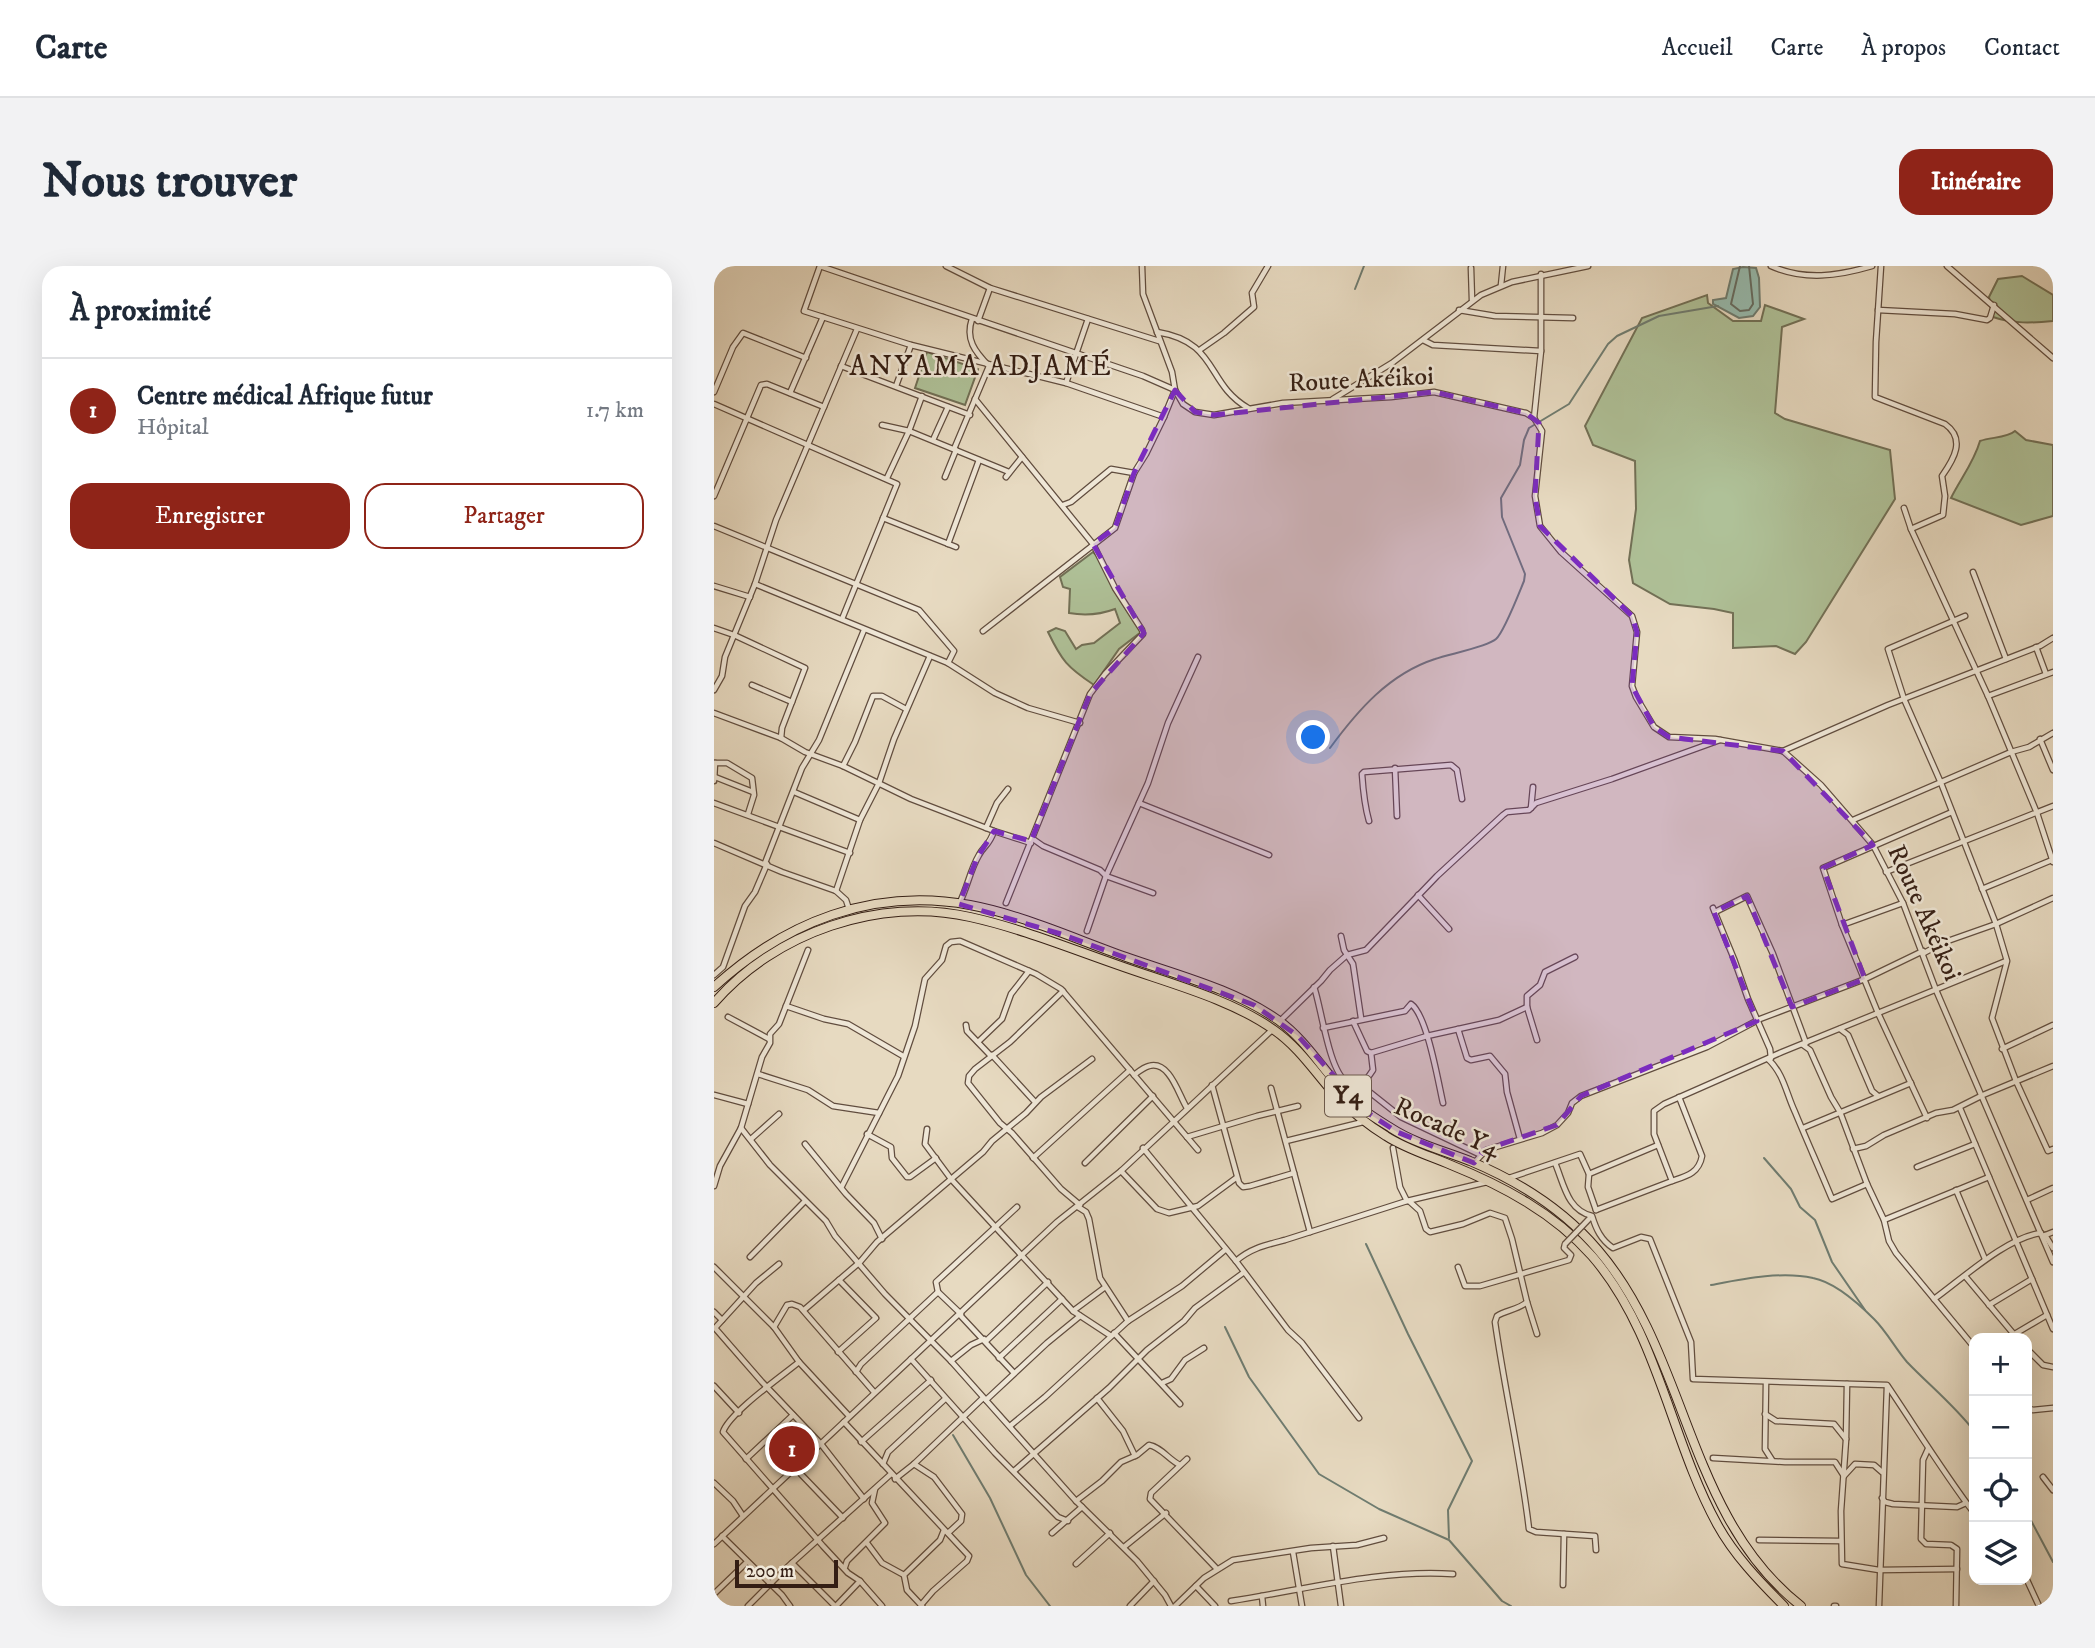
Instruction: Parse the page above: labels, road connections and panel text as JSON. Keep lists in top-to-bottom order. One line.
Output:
{"streets":{"highway":["Y4","Rocade Y4"],"street":["Route Akéikoi"]},"districts":["ANYAMA ADJAMÉ"],"scale_bar":"200 m","page":{"header":"Carte","nav":["Accueil","Carte","À propos","Contact"],"buttons":["Itinéraire",["Enregistrer","Partager"]],"title":"Nous trouver","heading":"À proximité","list":[{"mark":"1","name":"Centre médical Afrique futur","note":"Hôpital","value":"1.7 km"}],"map_buttons":["+","−"],"pins":"1","scale":"200 m"}}
